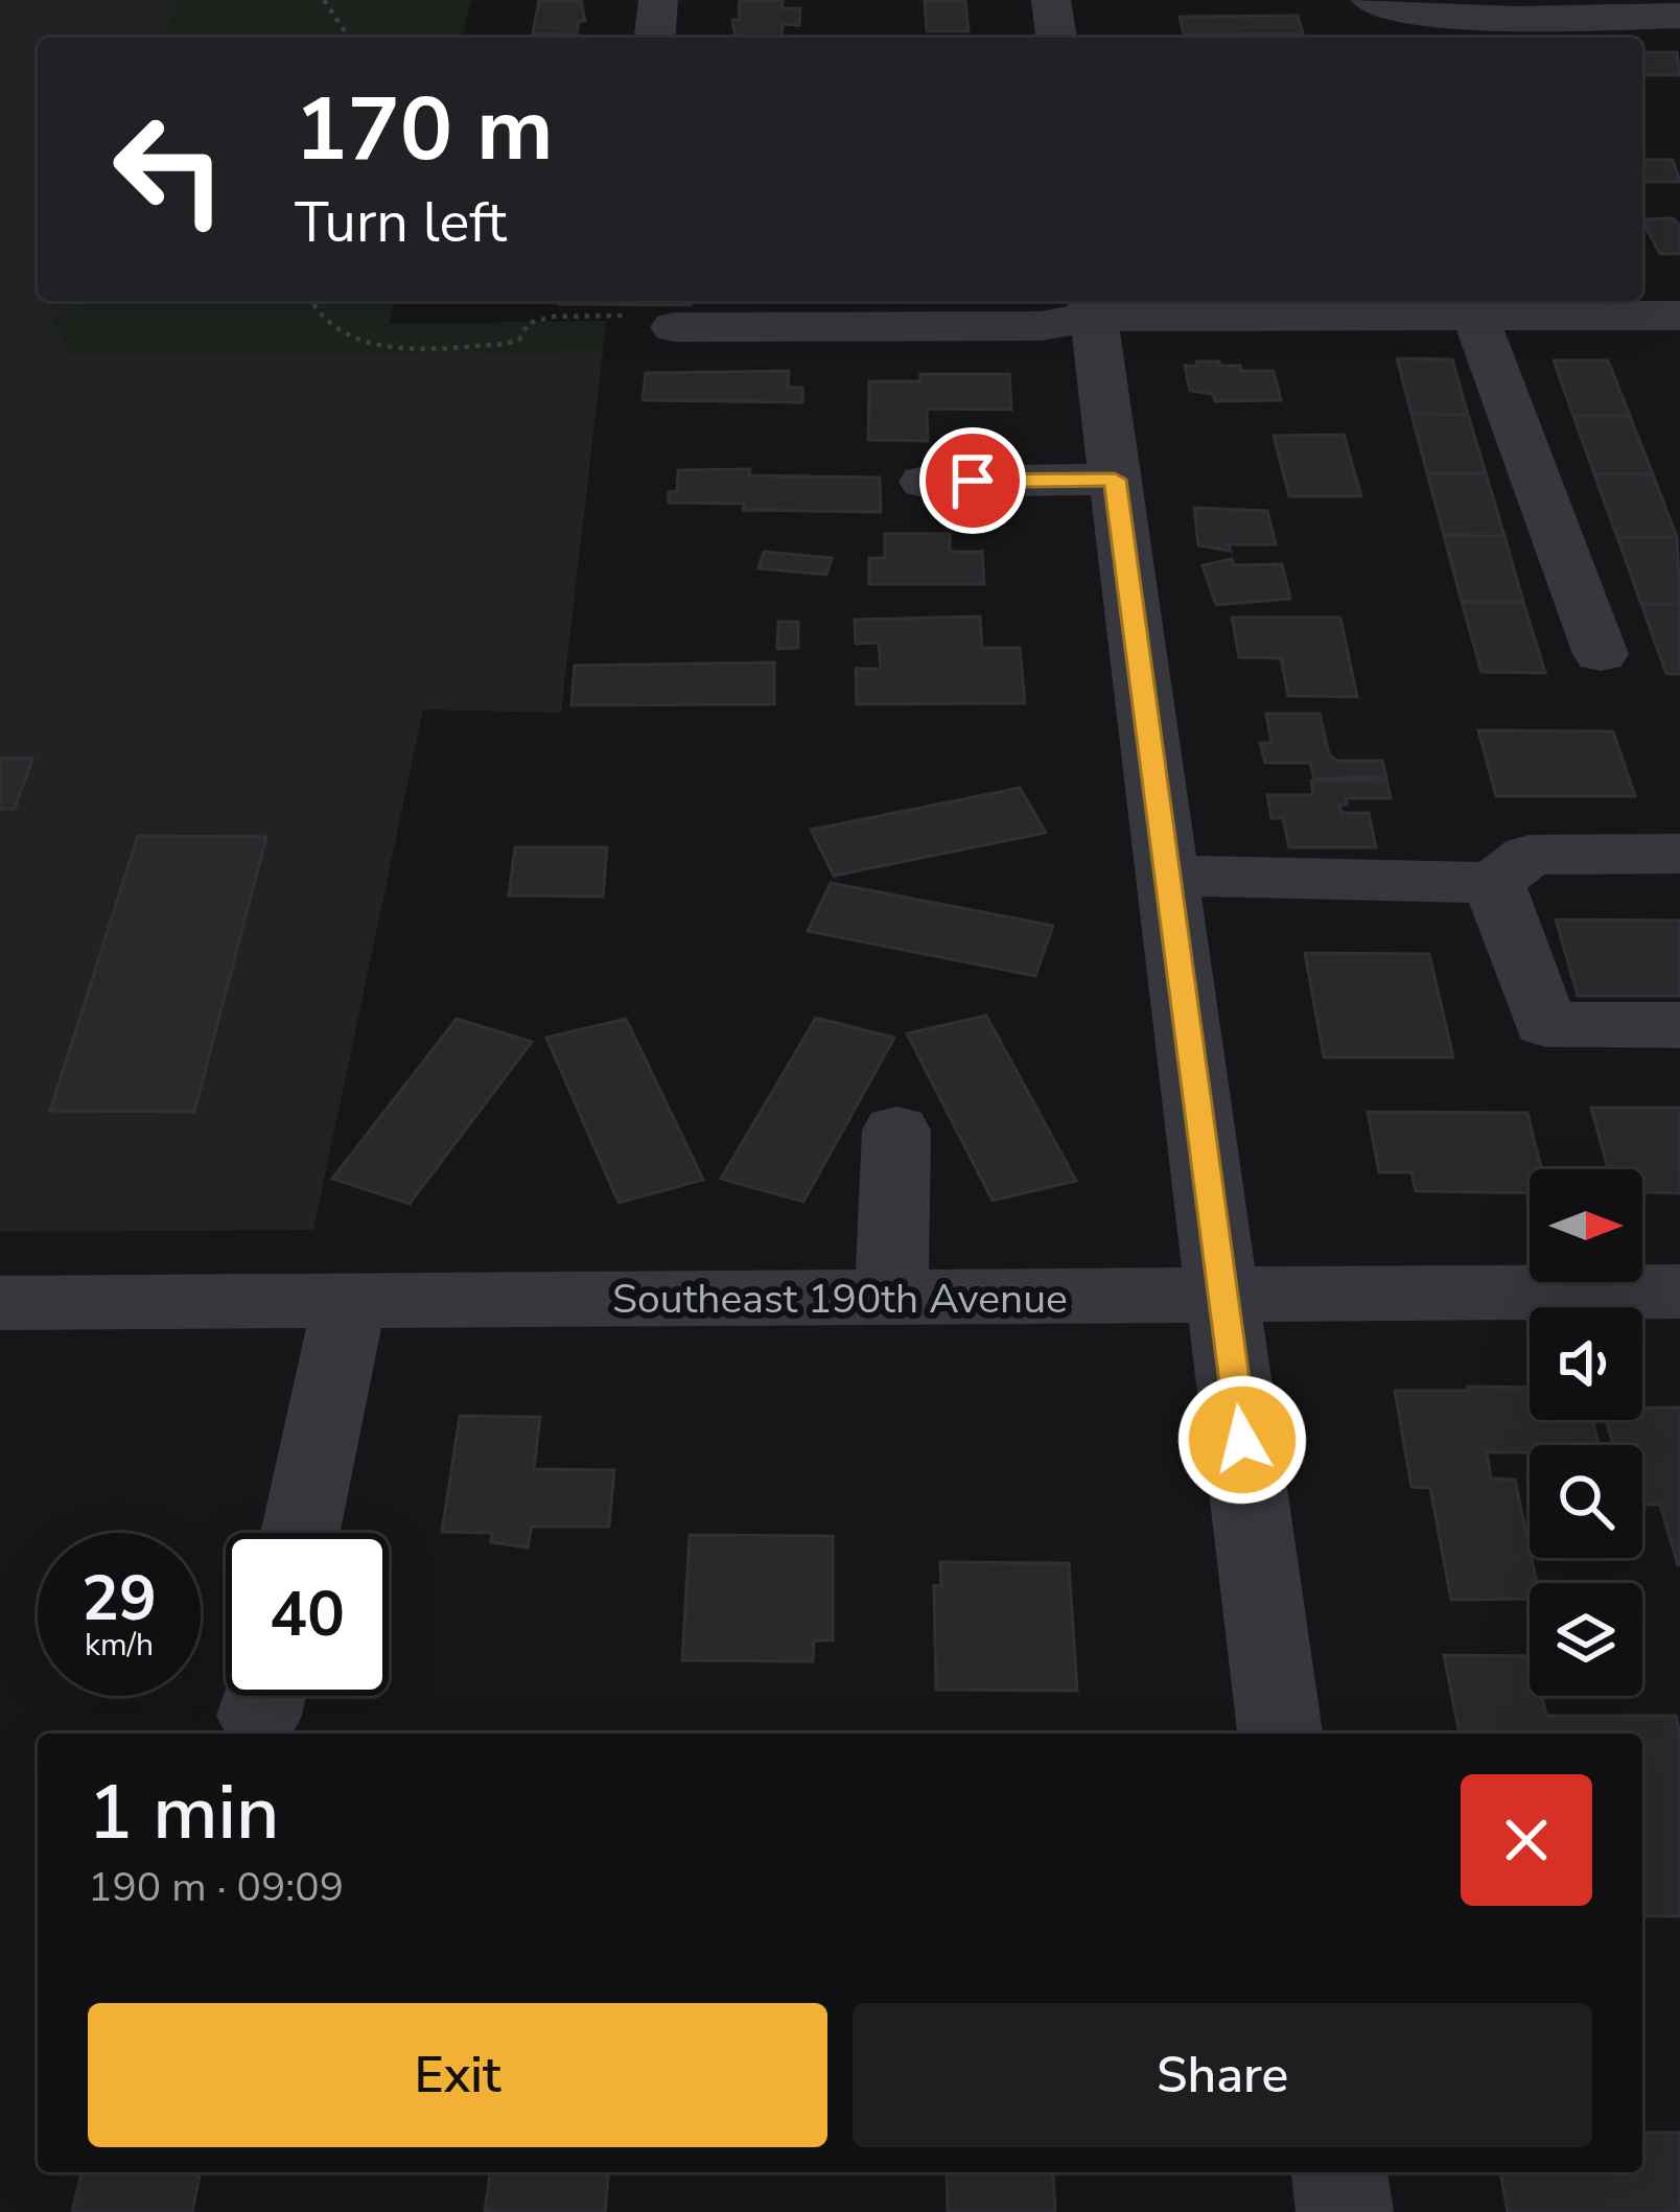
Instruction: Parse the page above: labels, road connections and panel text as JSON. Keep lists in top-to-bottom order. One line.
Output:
{"streets":{"street":["Southeast 190th Avenue"]},"north":"right","page":{"turn":["170 m","Turn left"],"speed":"29 km/h","limit":"40","heading":["1 min","190 m · 09:09"],"buttons":["Exit","Share"]}}
